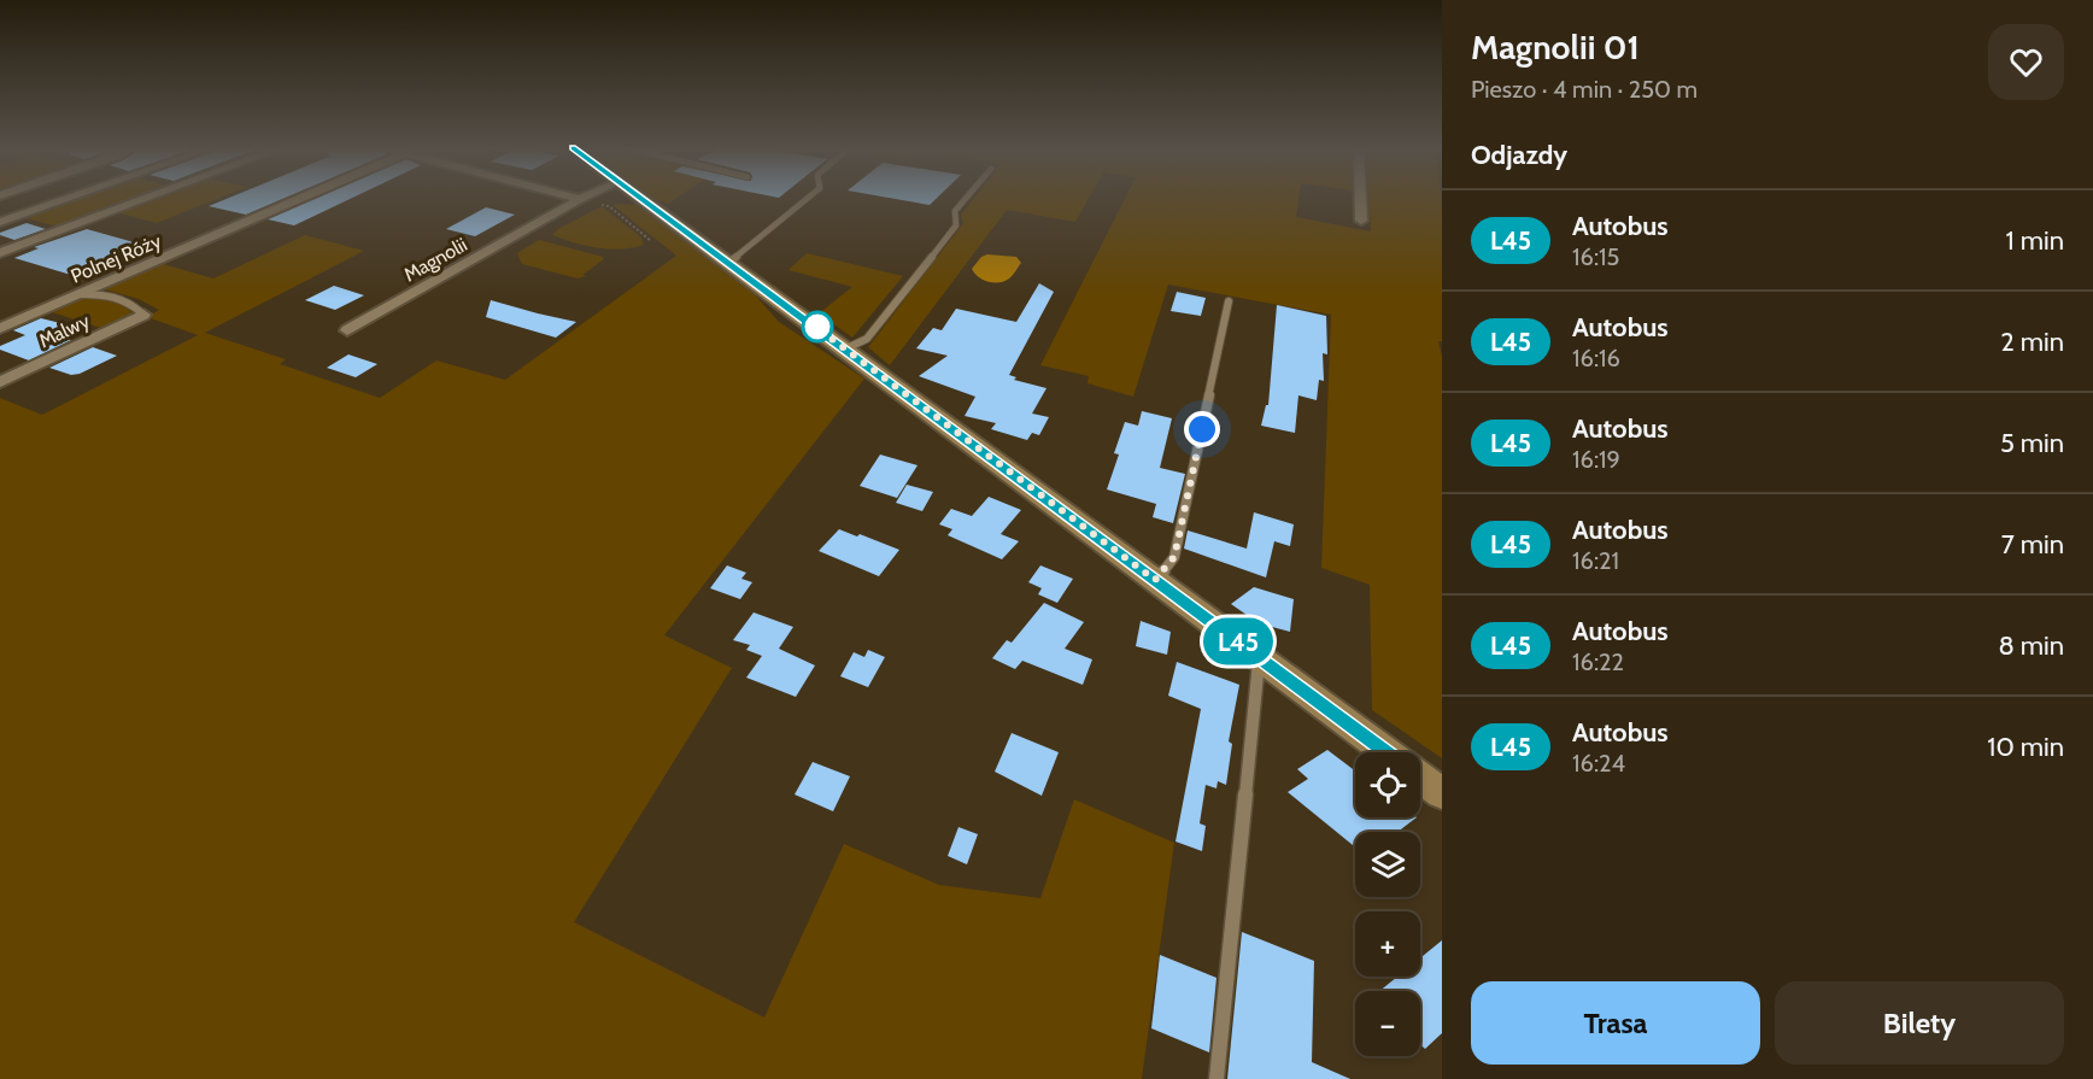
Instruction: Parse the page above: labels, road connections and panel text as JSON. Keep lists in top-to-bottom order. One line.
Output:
{"streets":{"street":["Polnej Róży","Magnolii","Malwy"]},"lines":["bus line L45"],"page":{"on_map":"L45","heading":[["Magnolii 01","Pieszo · 4 min · 250 m"],"Odjazdy"],"list":[{"mark":"L45","name":"Autobus","note":"16:15","value":"1 min"},{"mark":"L45","name":"Autobus","note":"16:16","value":"2 min"},{"mark":"L45","name":"Autobus","note":"16:19","value":"5 min"},{"mark":"L45","name":"Autobus","note":"16:21","value":"7 min"},{"mark":"L45","name":"Autobus","note":"16:22","value":"8 min"},{"mark":"L45","name":"Autobus","note":"16:24","value":"10 min"}],"map_buttons":["+","−"],"buttons":["Trasa","Bilety"]}}
